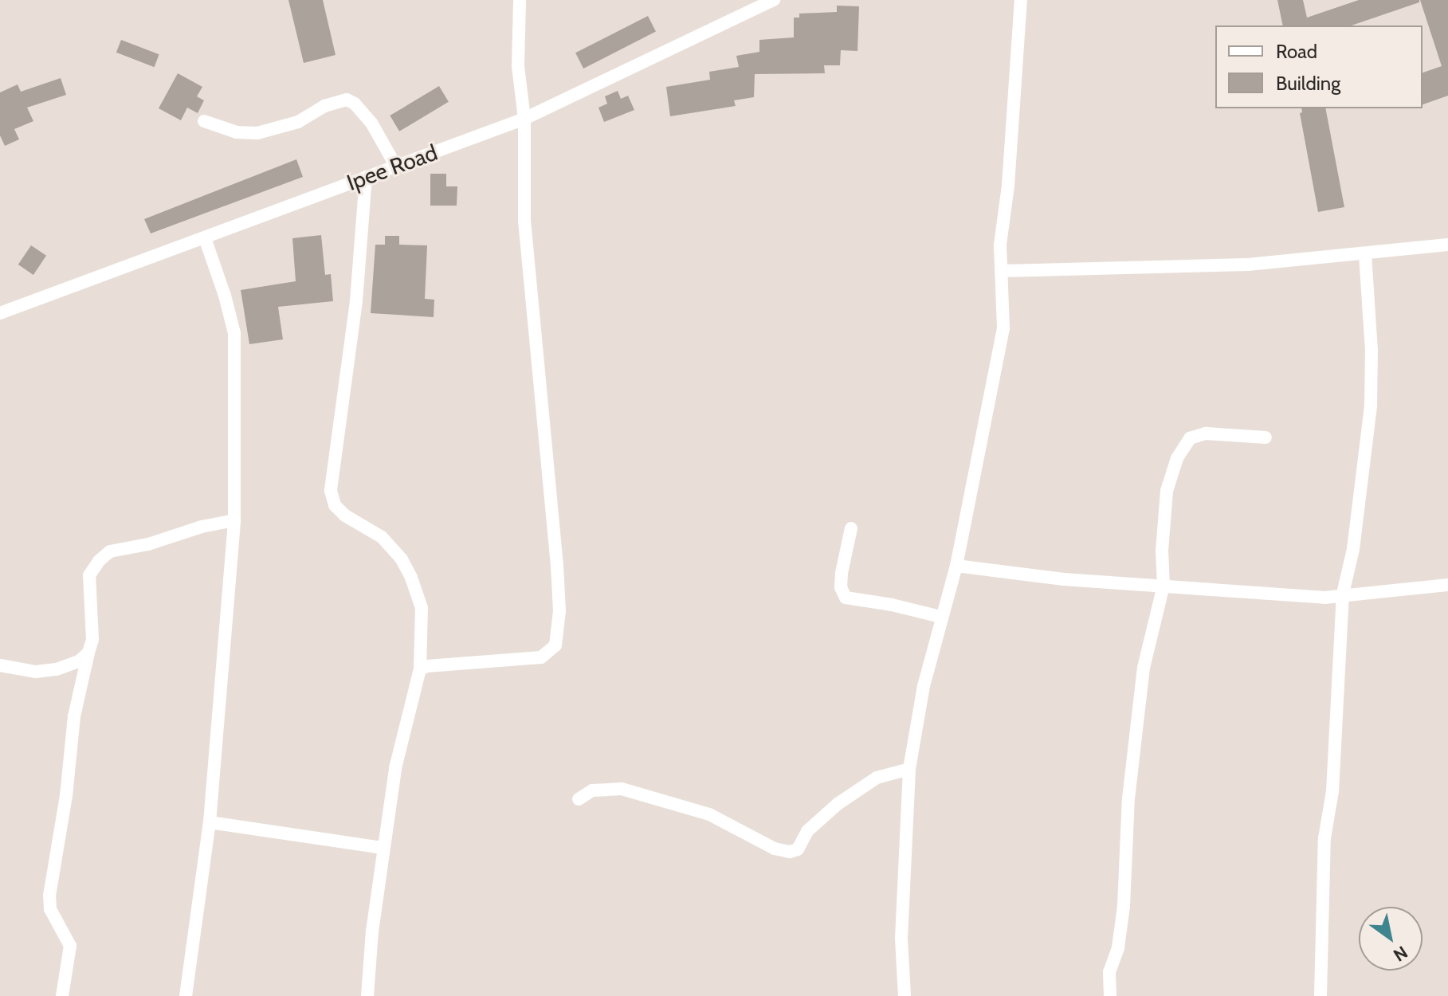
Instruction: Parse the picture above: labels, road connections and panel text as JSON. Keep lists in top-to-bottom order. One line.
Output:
{"streets":{"street":["Ipee Road"]},"legend":["Road","Building"],"north":"bottom right"}
